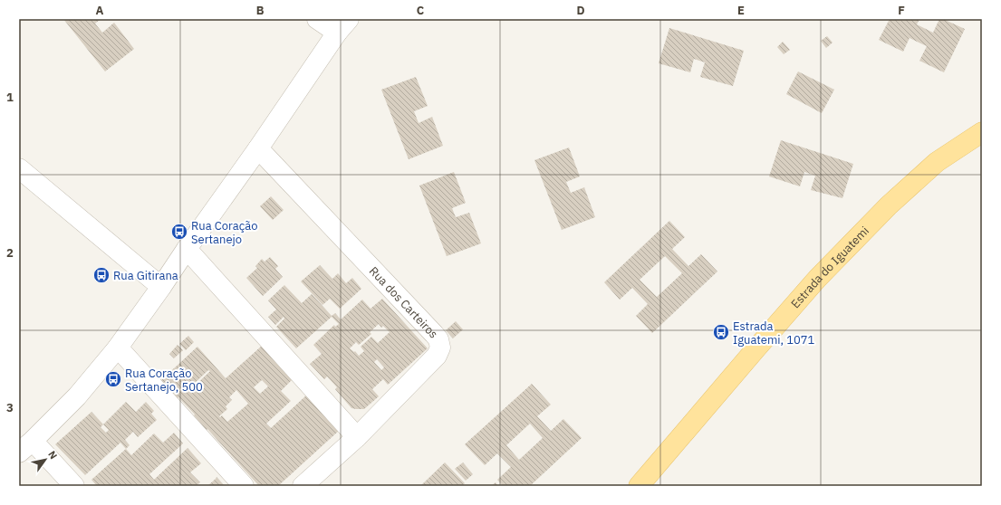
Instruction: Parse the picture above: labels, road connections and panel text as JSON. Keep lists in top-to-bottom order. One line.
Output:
{"streets":{"main road":["Estrada do Iguatemi"],"street":["Rua dos Carteiros"]},"places":{"bus stop":["Rua Coração Sertanejo","Rua Gitirana","Estrada Iguatemi, 1071","Rua Coração Sertanejo, 500"]},"north":"top right","grid":{"columns":["A","B","C","D","E","F"],"rows":["1","2","3"]}}
